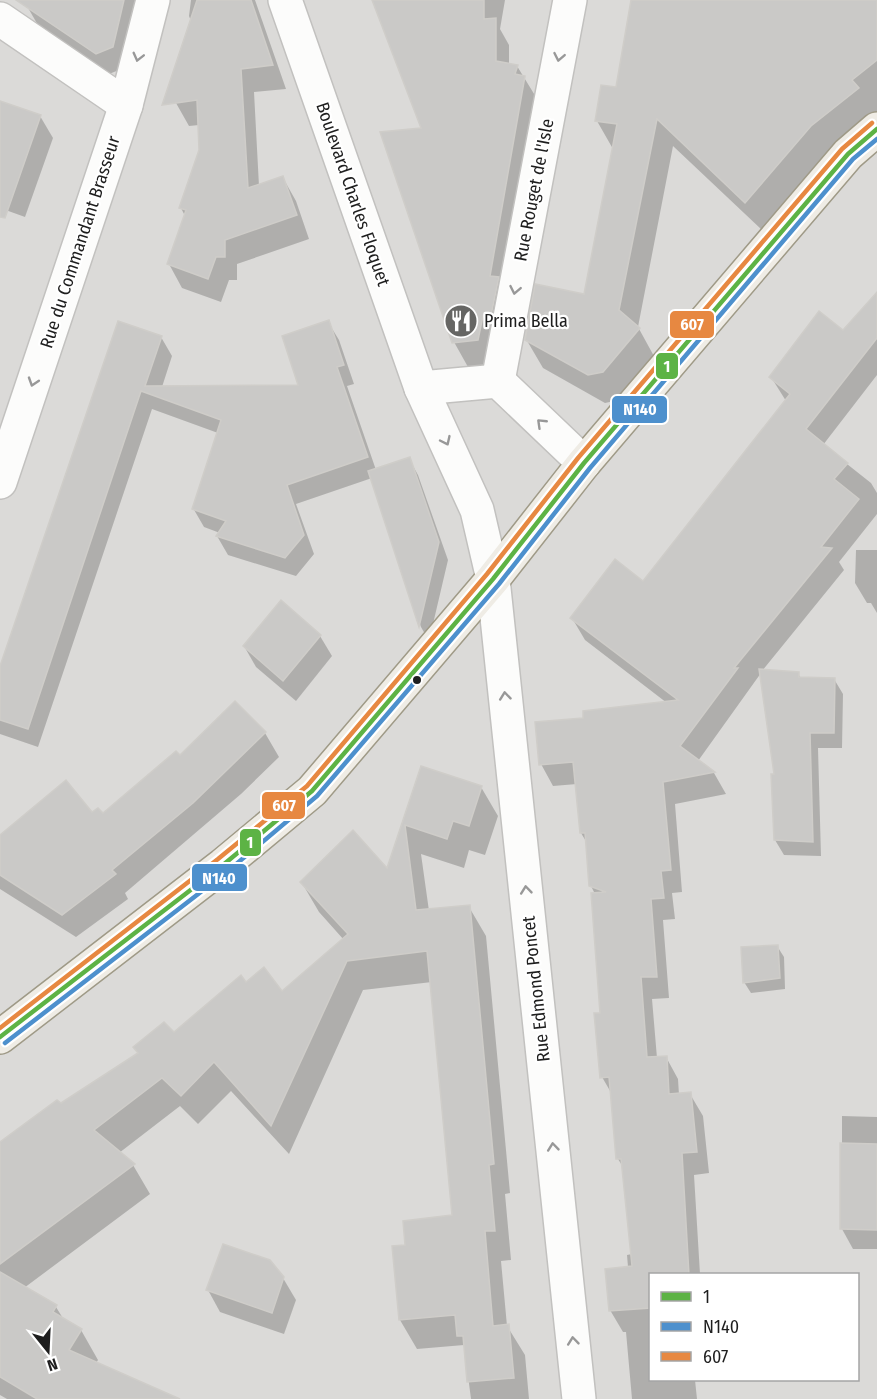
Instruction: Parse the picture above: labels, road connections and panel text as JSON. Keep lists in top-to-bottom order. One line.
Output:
{"streets":{"street":["Rue Rouget de l'Isle","Boulevard Charles Floquet","Rue du Commandant Brasseur","Rue Edmond Poncet"]},"crossings":[["Boulevard Charles Floquet","Rue Edmond Poncet"]],"one_way":["Rue Rouget de l'Isle","Rue du Commandant Brasseur","Rue Edmond Poncet"],"places":{"restaurant":["Prima Bella"]},"lines":["transit line 607","transit line 1","transit line N140"],"legend":["1","N140","607"],"north":"bottom"}
